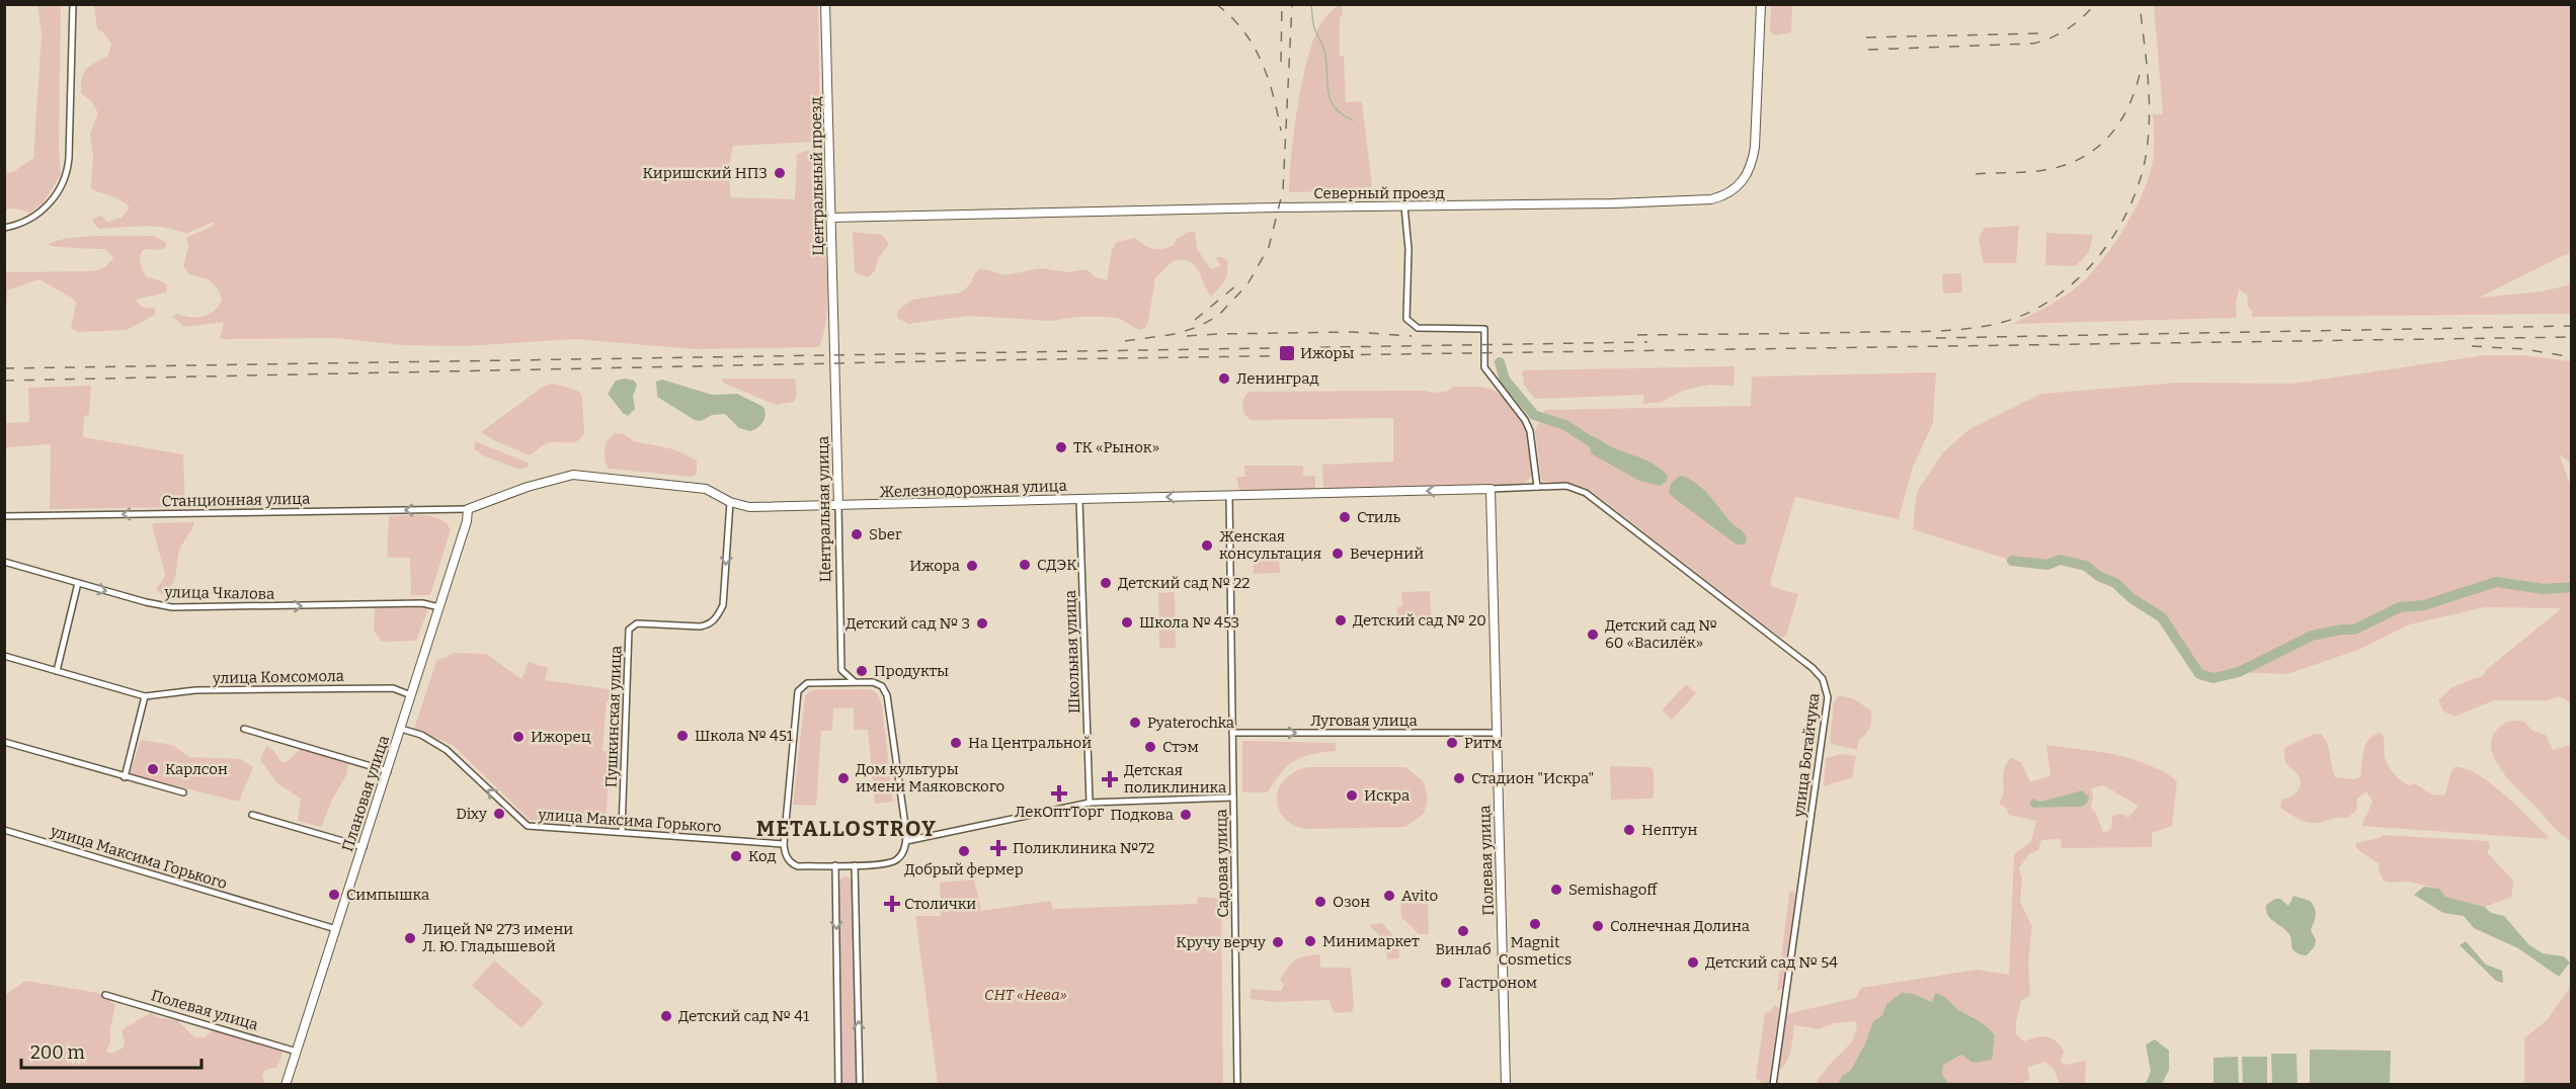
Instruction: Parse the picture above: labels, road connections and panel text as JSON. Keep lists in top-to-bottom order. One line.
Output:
{"streets":{"street":["Центральный проезд","Северный проезд","Железнодорожная улица","Станционная улица","Центральная улица","улица Чкалова","Школьная улица","улица Комсомола","Пушкинская улица","Луговая улица","улица Богайчука","Плановая улица","улица Максима Горького","Полевая улица","Садовая улица"]},"crossings":[["Центральный проезд","Северный проезд"],["Центральный проезд","Центральная улица"],["Железнодорожная улица","Станционная улица"],["Железнодорожная улица","Центральная улица"],["Железнодорожная улица","Школьная улица"],["Железнодорожная улица","Пушкинская улица"],["Железнодорожная улица","улица Богайчука"],["Железнодорожная улица","Плановая улица"],["Железнодорожная улица","Полевая улица"],["Железнодорожная улица","Садовая улица"],["Станционная улица","Плановая улица"],["улица Чкалова","Плановая улица"],["улица Комсомола","Плановая улица"],["Пушкинская улица","улица Максима Горького"],["Луговая улица","Полевая улица"],["Луговая улица","Садовая улица"],["улица Богайчука","Полевая улица"],["Плановая улица","улица Максима Горького"],["Плановая улица","Полевая улица"]],"one_way":["Железнодорожная улица","Станционная улица","улица Чкалова","Пушкинская улица","Луговая улица"],"districts":["METALLOSTROY"],"parks":["СНТ «Нева»"],"places":{"other":["Киришский НПЗ","Ленинград","ТК «Рынок»","Стиль","Sber","Женская консультация","Вечерний","СДЭК","Ижора","Детский сад № 22","Детский сад № 20","Школа № 453","Детский сад № 3","Детский сад № 60 «Василёк»","Продукты","Pyaterochka","Школа № 451","Ижорец","На Центральной","Ритм","Стэм","Карлсон","Дом культуры имени Маяковского","Стадион \"Искра\"","Искра","Dixy","Подкова","Нептун","Добрый фермер","Код","Semishagoff","Симпышка","Avito","Озон","Magnit Cosmetics","Солнечная Долина","Винлаб","Лицей № 273 имени Л. Ю. Гладышевой","Минимаркет","Кручу верчу","Детский сад № 54","Гастроном","Детский сад № 41"],"transit":["Ижоры"],"health":["Детская поликлиника","ЛекОптТорг","Поликлиника №72","Столички"]},"scale_bar":"200 m"}
